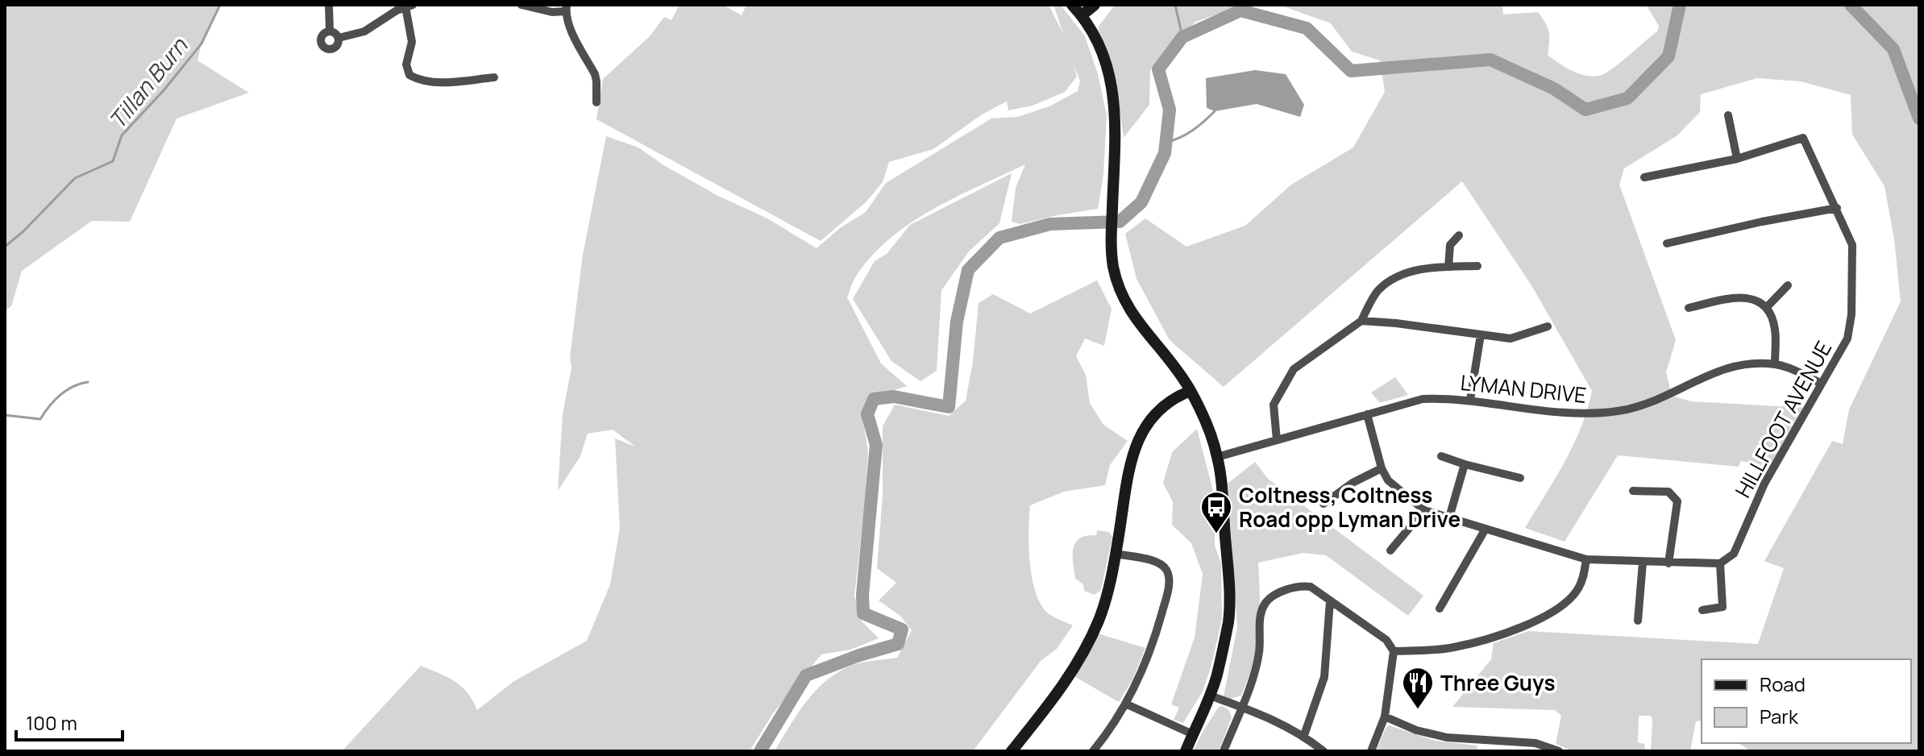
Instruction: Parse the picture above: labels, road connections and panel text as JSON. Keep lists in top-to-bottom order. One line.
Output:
{"streets":{"street":["LYMAN DRIVE","HILLFOOT AVENUE"]},"crossings":[["LYMAN DRIVE","HILLFOOT AVENUE"]],"water":["Tillan Burn"],"places":{"bus stop":["Coltness, Coltness Road opp Lyman Drive"],"restaurant":["Three Guys"]},"legend":["Road","Park"],"scale_bar":"100 m"}
